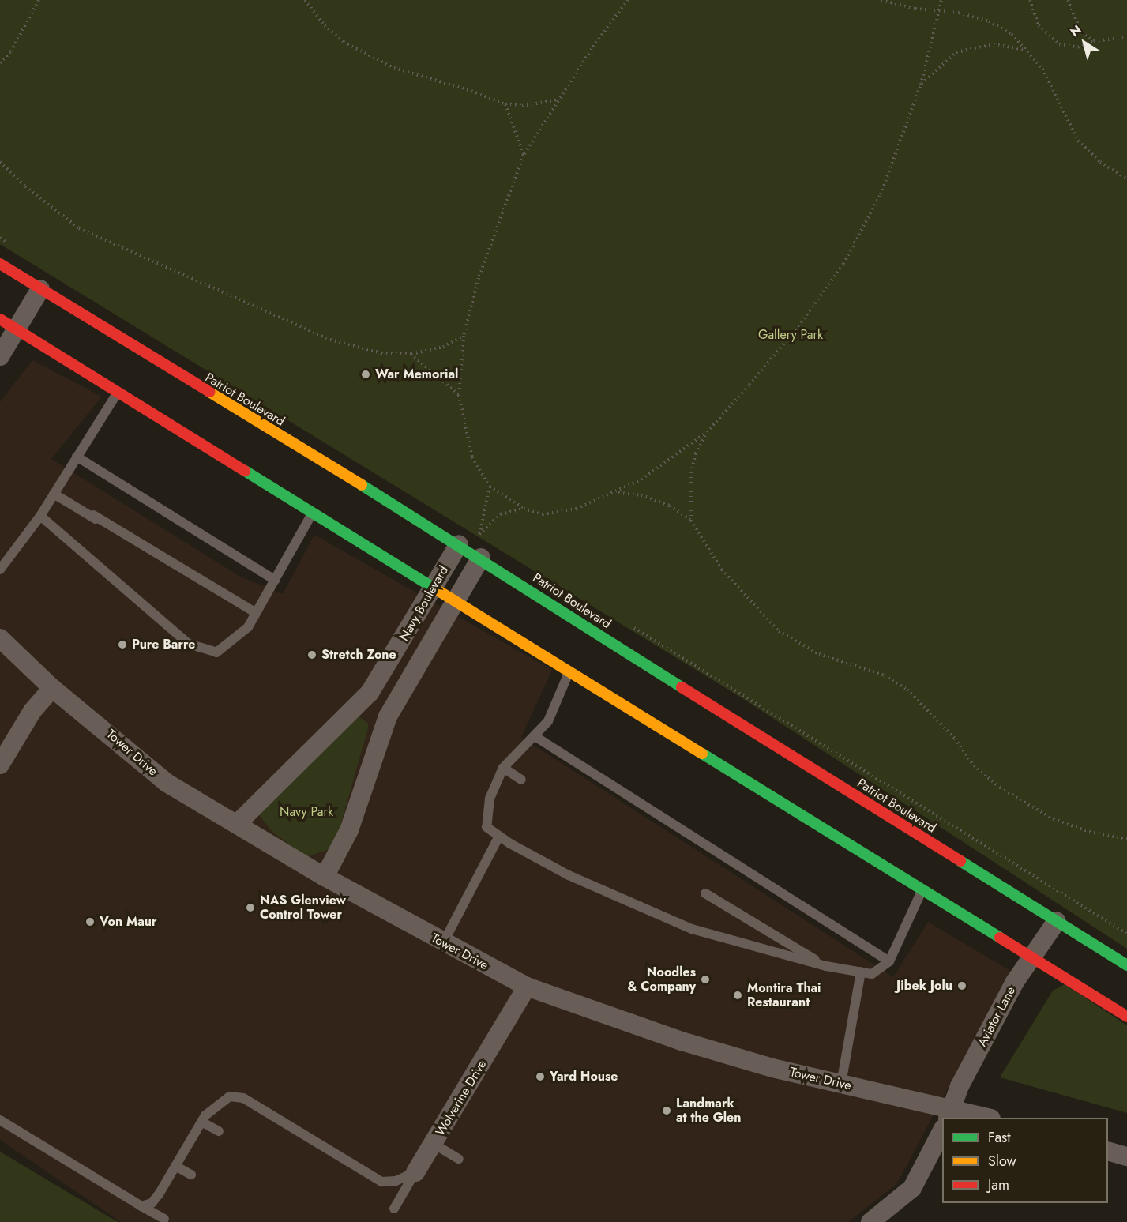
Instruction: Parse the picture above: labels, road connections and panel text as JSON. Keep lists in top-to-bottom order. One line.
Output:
{"streets":{"main road":["Patriot Boulevard"],"street":["Navy Boulevard","Tower Drive","Aviator Lane","Wolverine Drive"]},"crossings":[["Patriot Boulevard","Navy Boulevard"],["Patriot Boulevard","Aviator Lane"],["Navy Boulevard","Tower Drive"],["Tower Drive","Aviator Lane"],["Tower Drive","Wolverine Drive"]],"parks":["Gallery Park","Navy Park"],"places":["War Memorial","Pure Barre","Stretch Zone","NAS Glenview Control Tower","Von Maur","Noodles & Company","Jibek Jolu","Montira Thai Restaurant","Yard House","Landmark at the Glen"],"legend":["Fast","Slow","Jam"],"north":"top left"}
